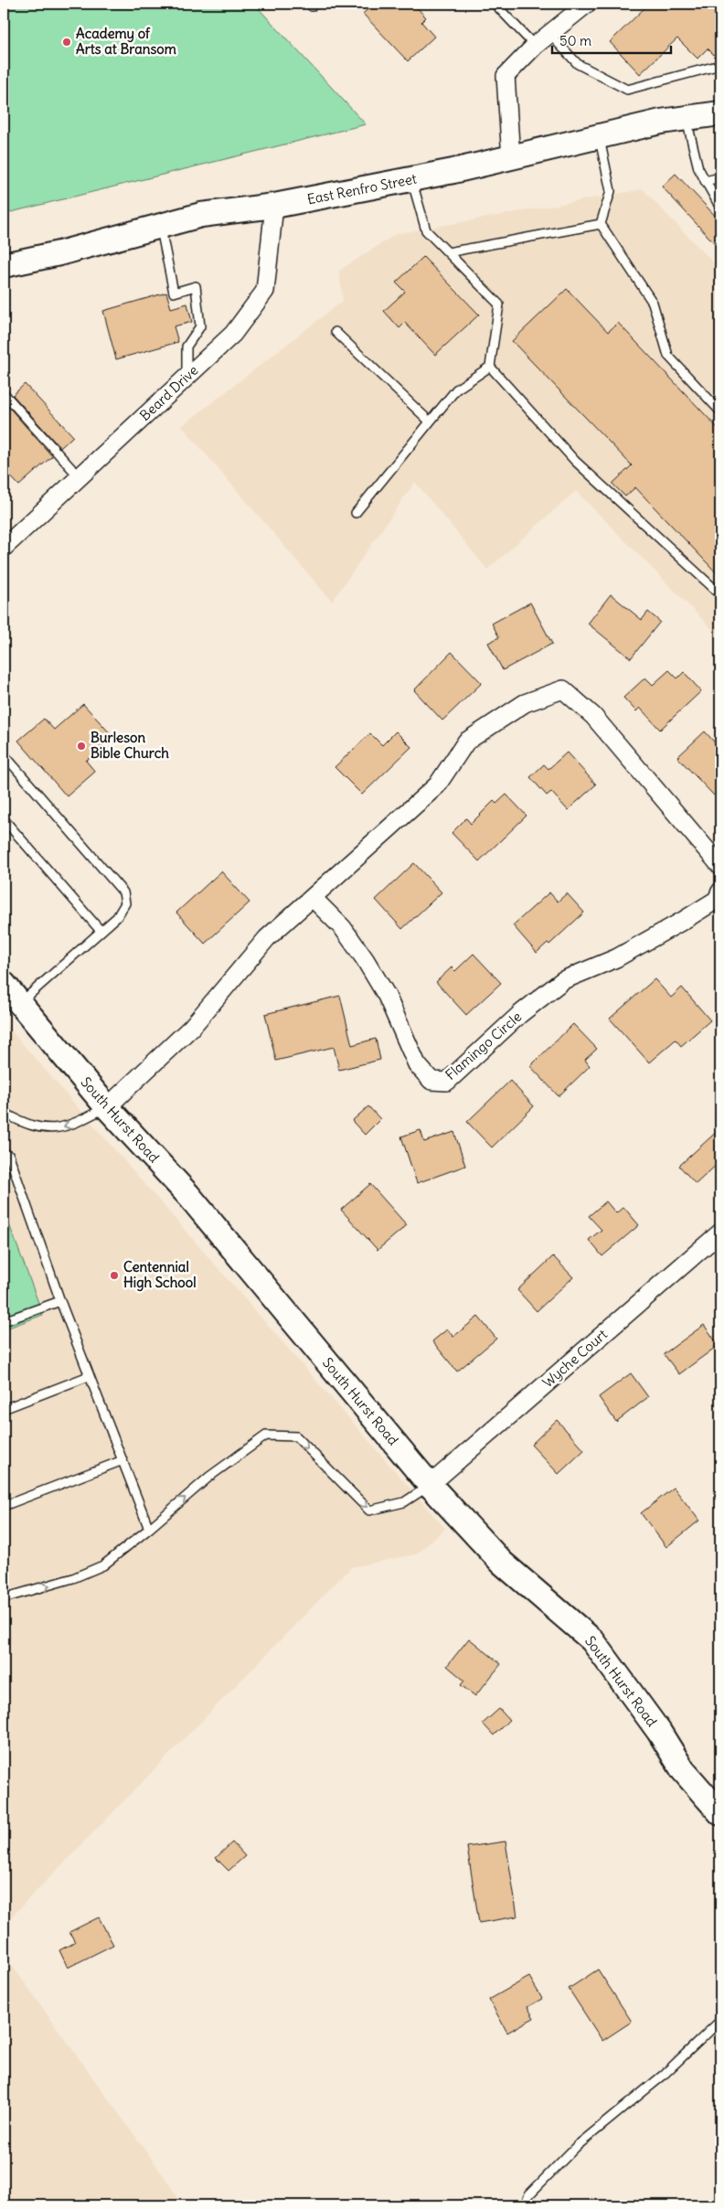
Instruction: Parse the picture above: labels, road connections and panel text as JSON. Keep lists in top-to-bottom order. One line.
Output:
{"streets":{"street":["East Renfro Street","Beard Drive","Flamingo Circle","South Hurst Road","Wyche Court"]},"crossings":[["East Renfro Street","Beard Drive"],["South Hurst Road","Wyche Court"]],"places":["Academy of Arts at Bransom","Burleson Bible Church","Centennial High School"],"scale_bar":"50 m"}
